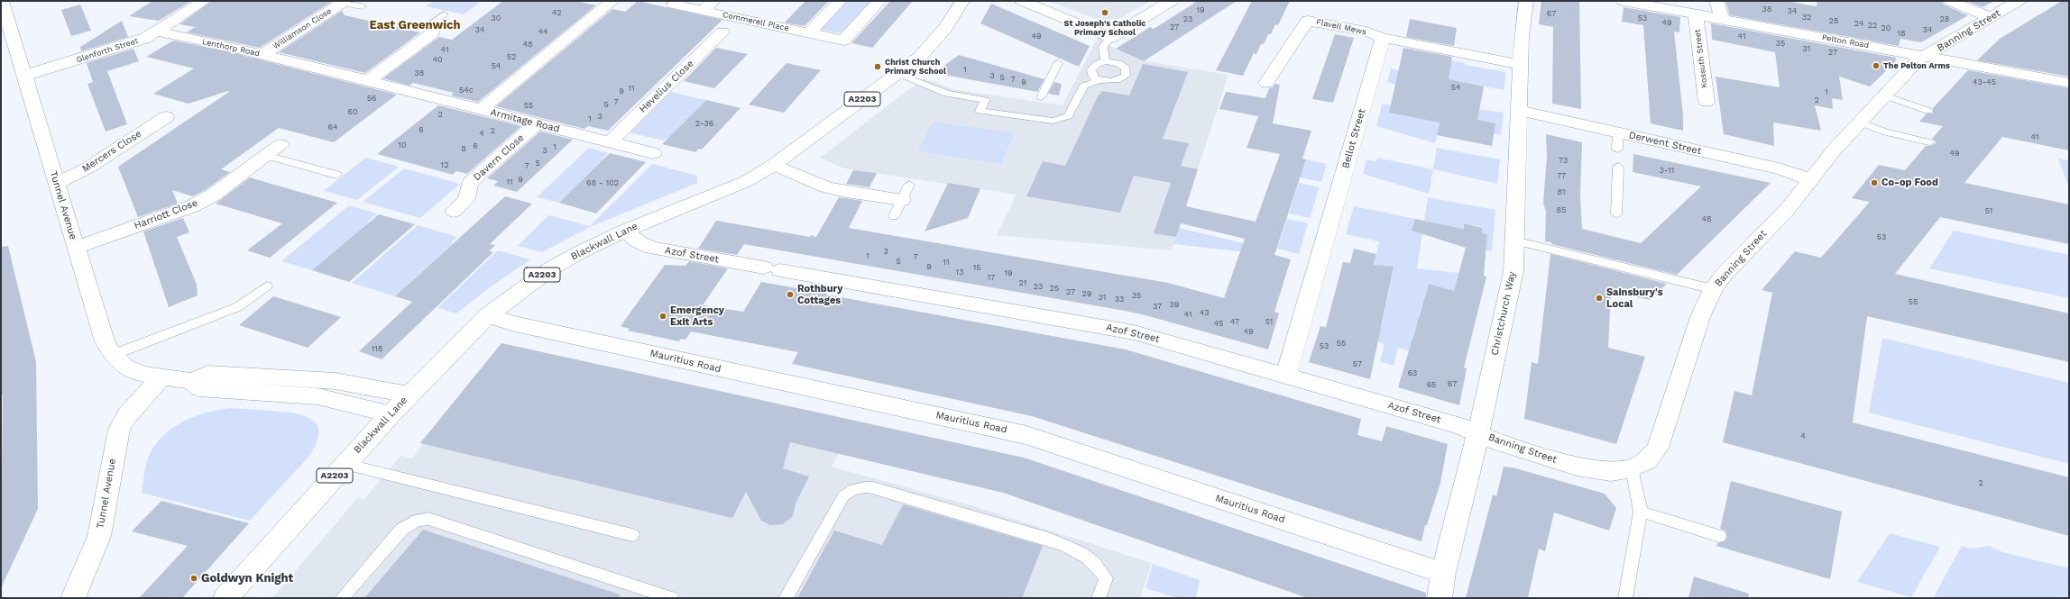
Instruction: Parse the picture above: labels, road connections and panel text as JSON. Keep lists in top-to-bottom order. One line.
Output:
{"streets":{"street":["Commerell Place","Flavell Mews","Williamson Close","Banning Street","Pelton Road","Lenthorp Road","Glenforth Street","Kossuth Street","Hevelius Close","A2203","Armitage Road","Bellot Street","Derwent Street","Mercers Close","Davern Close","Tunnel Avenue","Harriott Close","Blackwall Lane","Azof Street","Christchurch Way","Mauritius Road"]},"crossings":[["Flavell Mews","Bellot Street"],["Williamson Close","Lenthorp Road"],["Banning Street","Pelton Road"],["Banning Street","Derwent Street"],["Banning Street","Azof Street"],["Banning Street","Christchurch Way"],["Pelton Road","Kossuth Street"],["Lenthorp Road","Glenforth Street"],["Lenthorp Road","Armitage Road"],["Glenforth Street","Tunnel Avenue"],["Hevelius Close","Armitage Road"],["Armitage Road","Davern Close"],["Bellot Street","Azof Street"],["Derwent Street","Christchurch Way"],["Mercers Close","Tunnel Avenue"],["Tunnel Avenue","Harriott Close"],["Tunnel Avenue","Blackwall Lane"],["Blackwall Lane","Azof Street"],["Blackwall Lane","Mauritius Road"],["Azof Street","Christchurch Way"],["Christchurch Way","Mauritius Road"]],"districts":["East Greenwich"],"places":["St Joseph's Catholic Primary School","The Pelton Arms","Christ Church Primary School","Co-op Food","Rothbury Cottages","Sainsbury's Local","Emergency Exit Arts","Goldwyn Knight"],"house_numbers":["38","19","34","42","67","32","30","53","23","28","28","49","24","22","27","20","34","34","44","18","49","41","35","48","31","41","27","52","40","54","1","38","3","5","7","9","43-45","54","11","54c","9","1","56","2","7","5","55","60","2","3","1","2-36","64","6","2","4","41","10","6","1","8","3","49","73","5","12","7","3-11","77","9","11","68 - 102","81","85","51","48","53","3","1","7","5","11","9","15","13","19","17","21","23","25","27","29","35","31","33","55","39","37","43","41","47","51","45","49","55","53","118","57","63","67","65","4","2"]}
